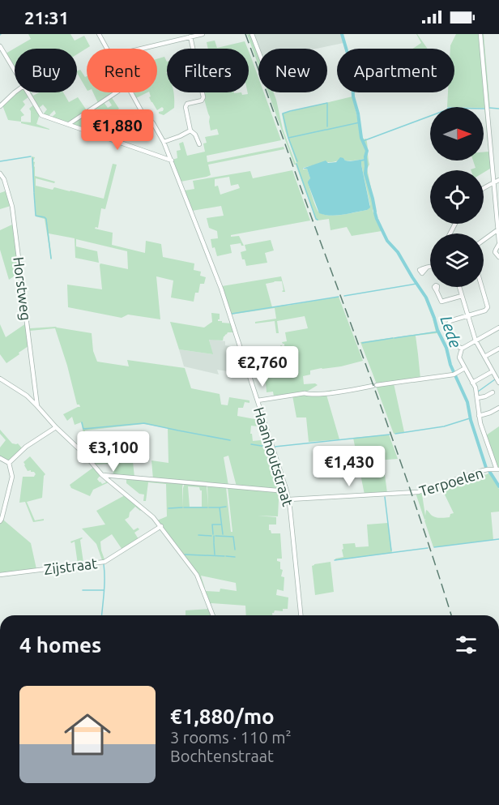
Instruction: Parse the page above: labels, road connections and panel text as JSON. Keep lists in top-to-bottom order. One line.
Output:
{"streets":{"street":["Horstweg","Haanhoutstraat","Terpoelen","Zijstraat"]},"crossings":[["Haanhoutstraat","Terpoelen"]],"water":["Lede"],"north":"right","page":{"status":"21:31","chip":["Buy","Rent","Filters","New","Apartment"],"price":["€1,880","€2,760","€3,100","€1,430"],"heading":"4 homes","list":[{"name":"€1,880/mo","note":"3 rooms · 110 m² · Bochtenstraat"}]}}
